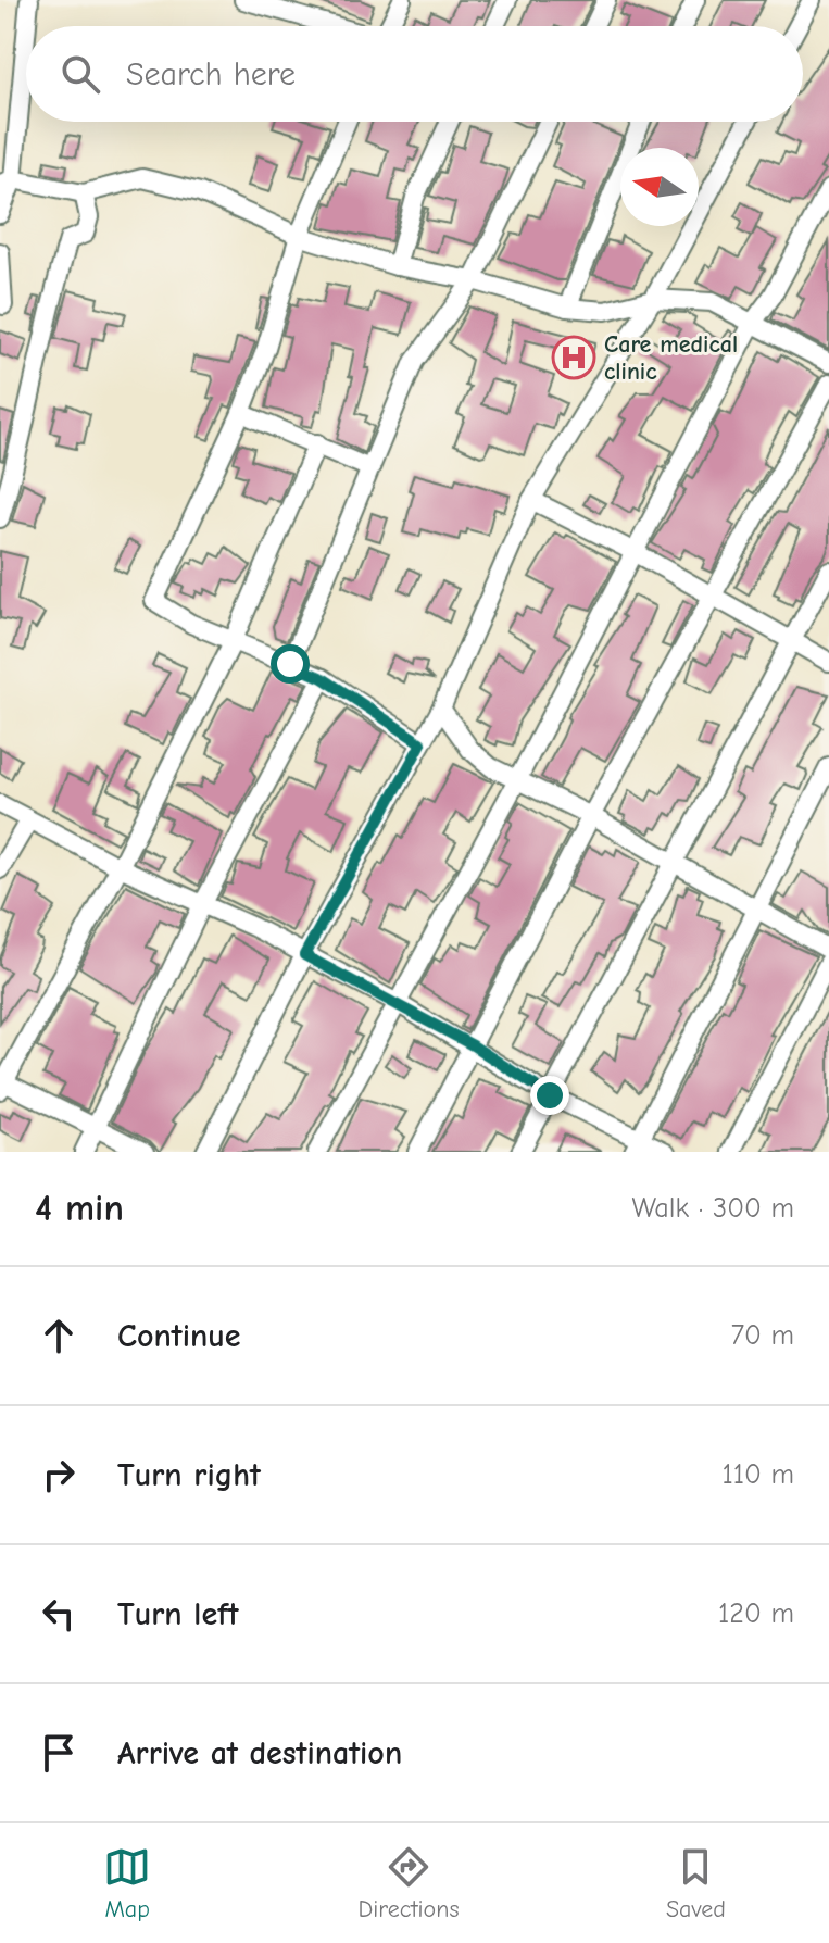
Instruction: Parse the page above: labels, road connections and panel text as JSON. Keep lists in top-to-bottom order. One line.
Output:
{"places":{"hospital":["Care medical clinic"]},"north":"left","page":{"search":"Search here","heading":["4 min","Walk · 300 m"],"list":[["Continue","70 m"],["Turn right","110 m"],["Turn left","120 m"],"Arrive at destination"],"nav":["Map","Directions","Saved"]}}
